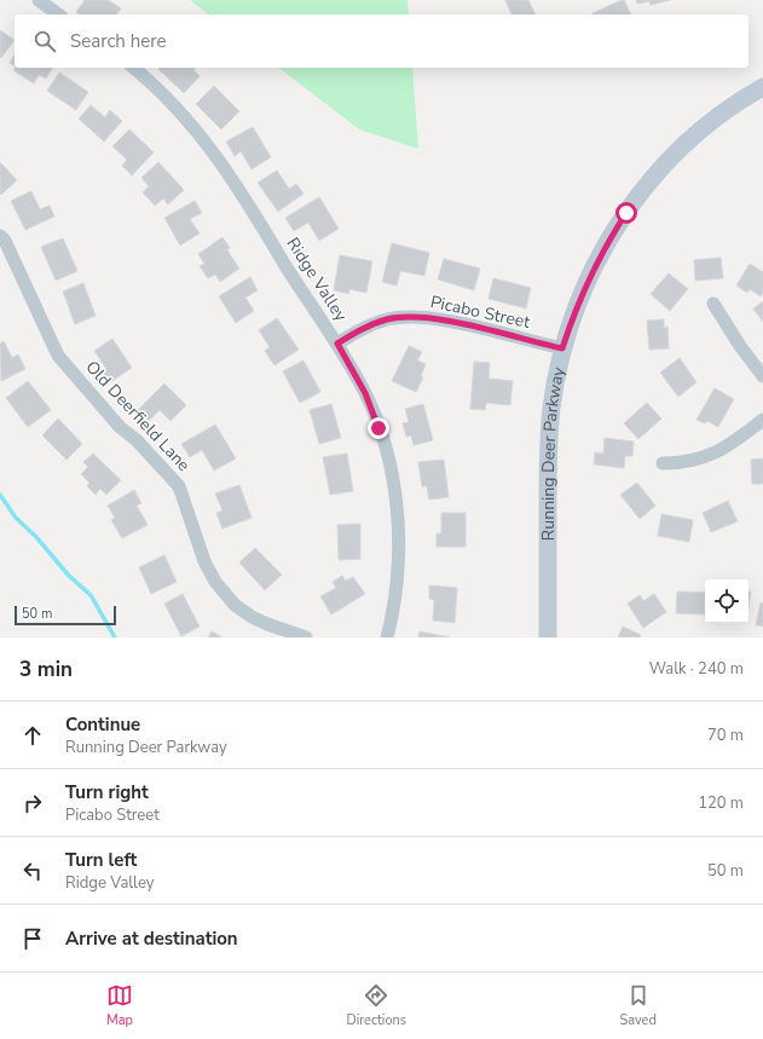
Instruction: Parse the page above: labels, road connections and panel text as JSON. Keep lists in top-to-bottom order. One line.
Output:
{"streets":{"street":["Ridge Valley","Picabo Street","Old Deerfield Lane","Running Deer Parkway"]},"crossings":[["Ridge Valley","Picabo Street"],["Picabo Street","Running Deer Parkway"]],"scale_bar":"50 m","page":{"search":"Search here","scale":"50 m","heading":["3 min","Walk · 240 m"],"list":[["Continue","Running Deer Parkway","70 m"],["Turn right","Picabo Street","120 m"],["Turn left","Ridge Valley","50 m"],"Arrive at destination"],"nav":["Map","Directions","Saved"]}}
